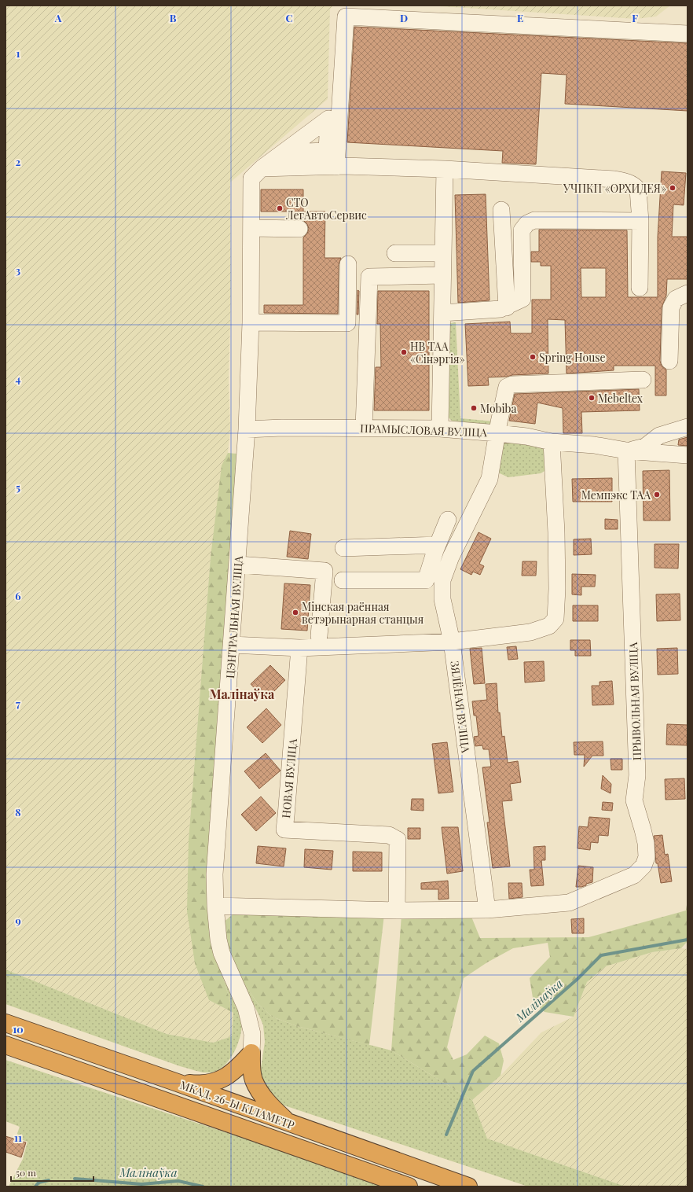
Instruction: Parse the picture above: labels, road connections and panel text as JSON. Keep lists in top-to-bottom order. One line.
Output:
{"streets":{"highway":["МКАД, 26-Ы КІЛАМЕТР"],"street":["ПРАМЫСЛОВАЯ ВУЛІЦА","ЦЭНТРАЛЬНАЯ ВУЛІЦА","ПРЫВОЛЬНАЯ ВУЛІЦА","ЗЯЛЁНАЯ ВУЛІЦА","НОВАЯ ВУЛІЦА"]},"crossings":[["ПРАМЫСЛОВАЯ ВУЛІЦА","ЦЭНТРАЛЬНАЯ ВУЛІЦА"],["ПРАМЫСЛОВАЯ ВУЛІЦА","ПРЫВОЛЬНАЯ ВУЛІЦА"],["ПРАМЫСЛОВАЯ ВУЛІЦА","ЗЯЛЁНАЯ ВУЛІЦА"],["ПРЫВОЛЬНАЯ ВУЛІЦА","ЗЯЛЁНАЯ ВУЛІЦА"]],"districts":["Малінаўка"],"water":["Малінаўка"],"places":["УЧПКП «ОРХИДЕЯ»","СТО ЛегАвтоСервис","НВ ТАА «Сінэргія»","Spring House","Mebeltex","Mobiba","Мемпэкс ТАА","Мінская раённая ветэрынарная станцыя"],"scale_bar":"50 m","grid":{"columns":["A","B","C","D","E","F"],"rows":["1","2","3","4","5","6","7","8","9","10","11"]}}
